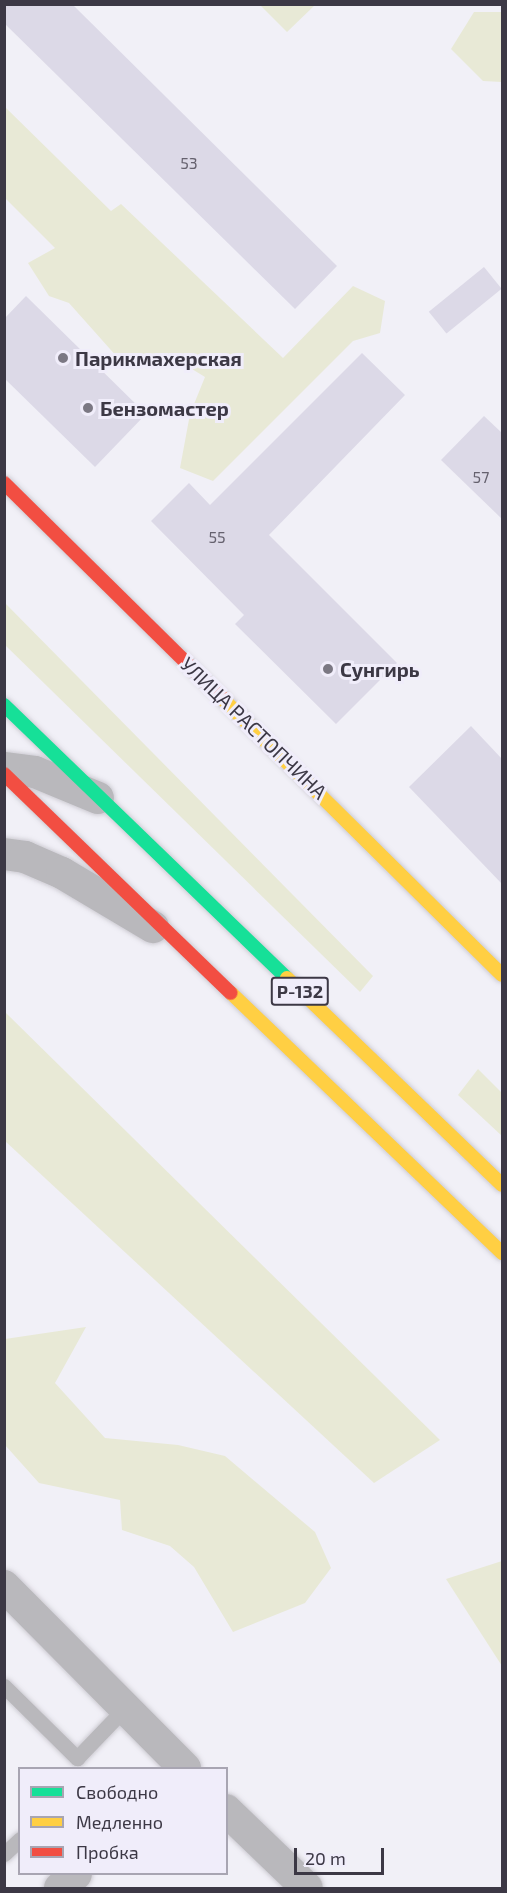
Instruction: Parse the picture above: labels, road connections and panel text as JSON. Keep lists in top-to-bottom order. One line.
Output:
{"streets":{"main road":["УЛИЦА РАСТОПЧИНА","Р-132"]},"places":["Парикмахерская","Бензомастер","Сунгирь"],"house_numbers":["53","57","55"],"legend":["Свободно","Медленно","Пробка"],"scale_bar":"20 m"}
